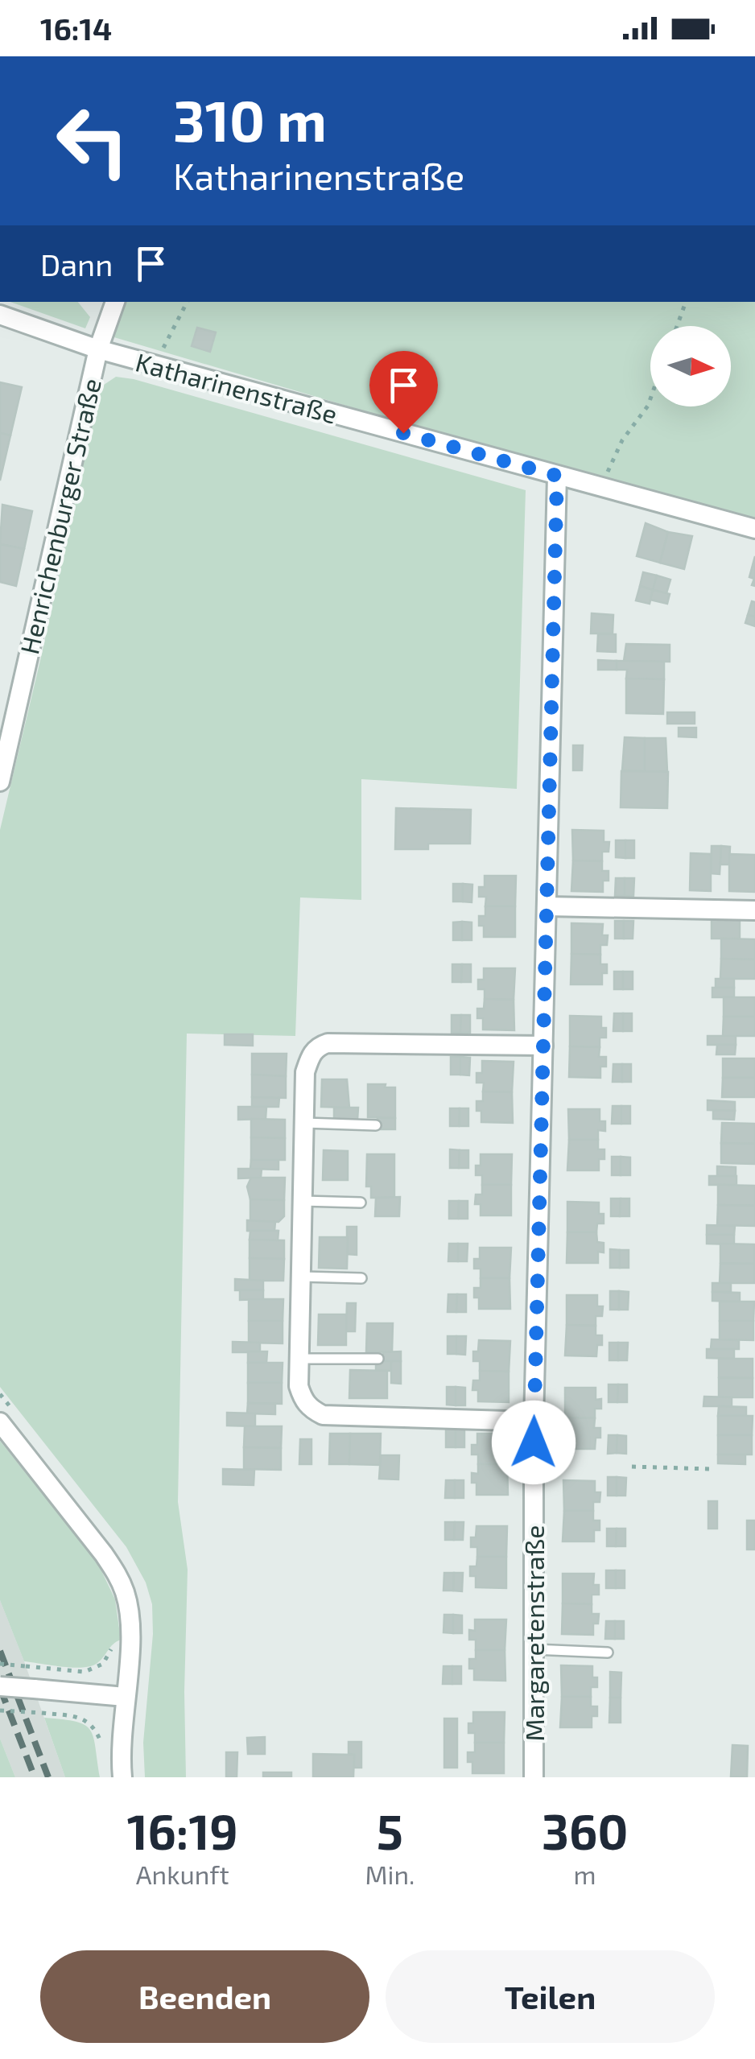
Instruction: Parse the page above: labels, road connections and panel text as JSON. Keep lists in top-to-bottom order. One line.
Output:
{"streets":{"street":["Katharinenstraße","Henrichenburger Straße","Margaretenstraße"]},"crossings":[["Katharinenstraße","Henrichenburger Straße"],["Katharinenstraße","Margaretenstraße"]],"north":"right","page":{"status":"16:14","turn":["310 m","Katharinenstraße"],"then":"Dann","eta":["16:19","Ankunft","5","Min.","360","m"],"buttons":["Beenden","Teilen"]}}
